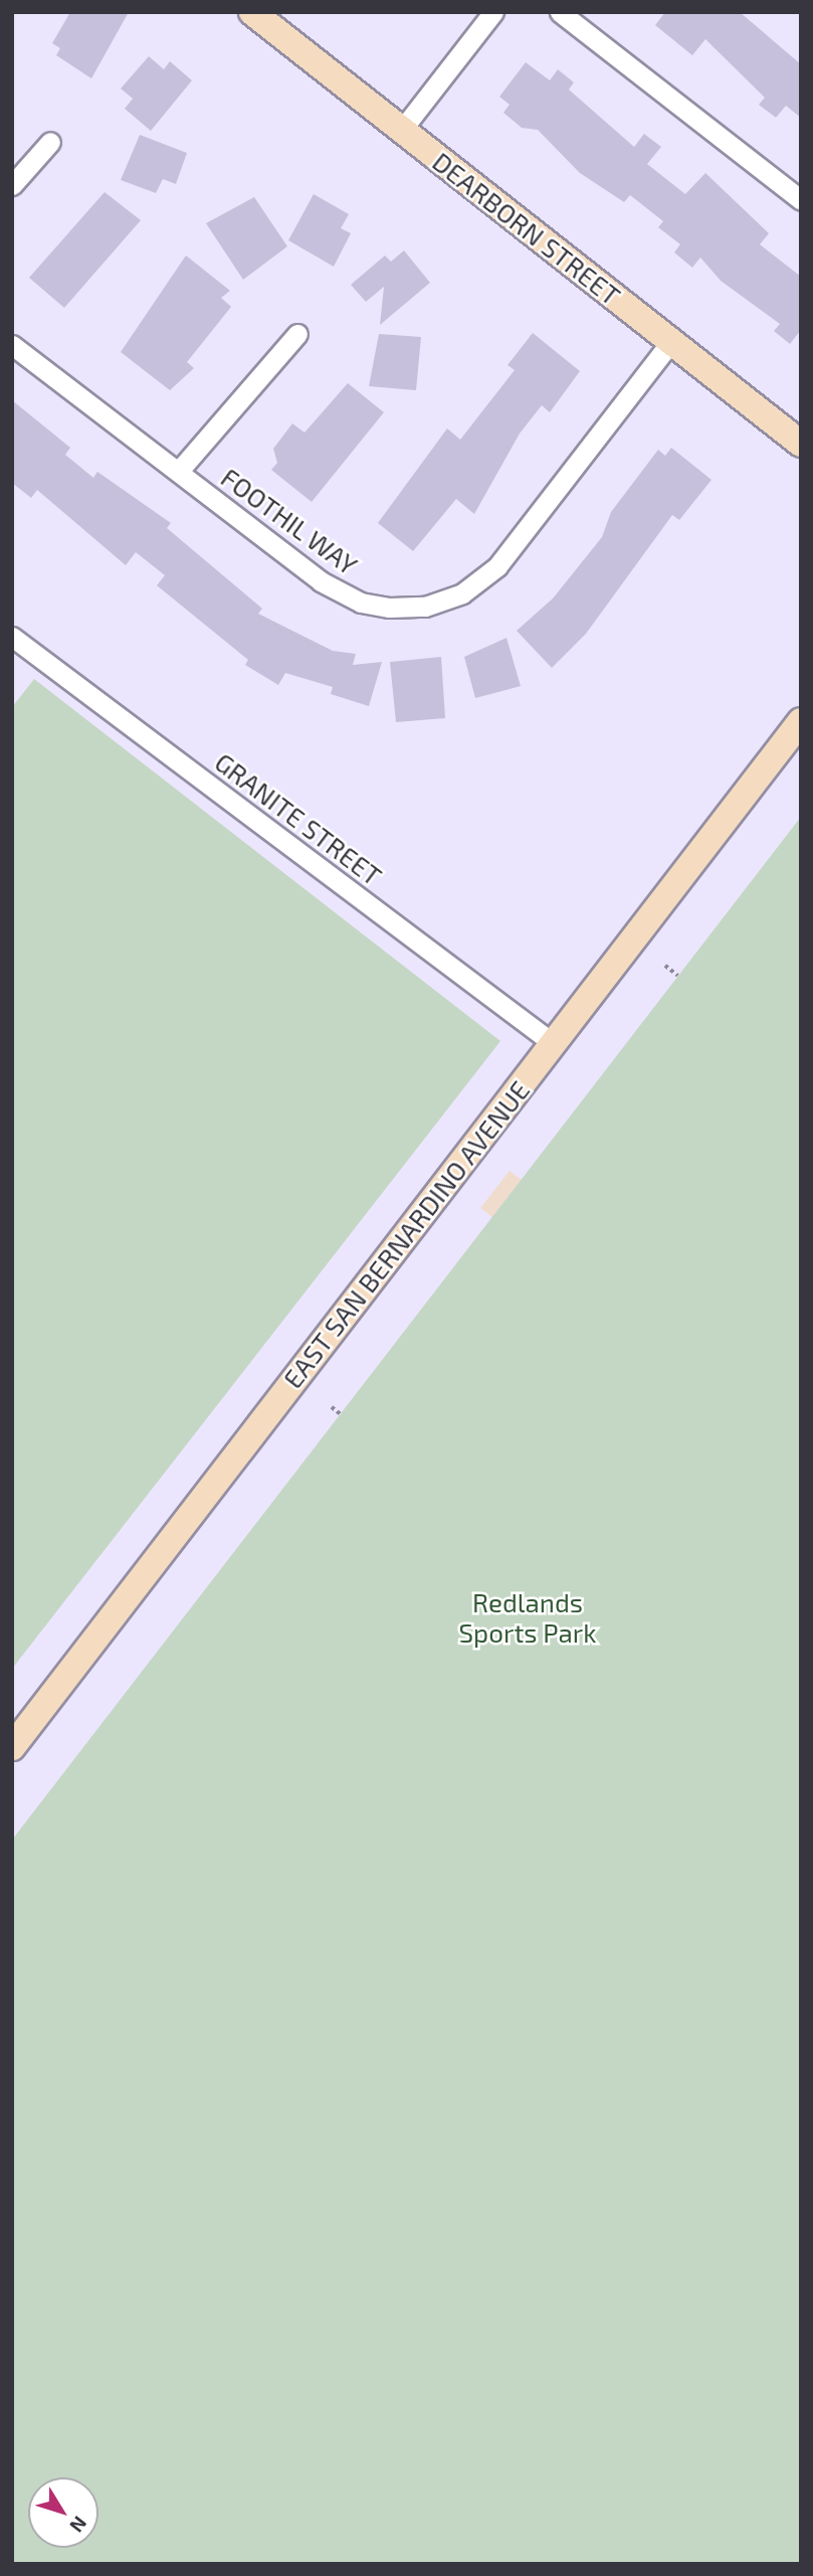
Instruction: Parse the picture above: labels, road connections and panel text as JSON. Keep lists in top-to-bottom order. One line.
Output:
{"streets":{"street":["DEARBORN STREET","FOOTHIL WAY","GRANITE STREET","EAST SAN BERNARDINO AVENUE"]},"crossings":[["DEARBORN STREET","FOOTHIL WAY"],["GRANITE STREET","EAST SAN BERNARDINO AVENUE"]],"parks":["Redlands Sports Park"],"north":"bottom right"}
